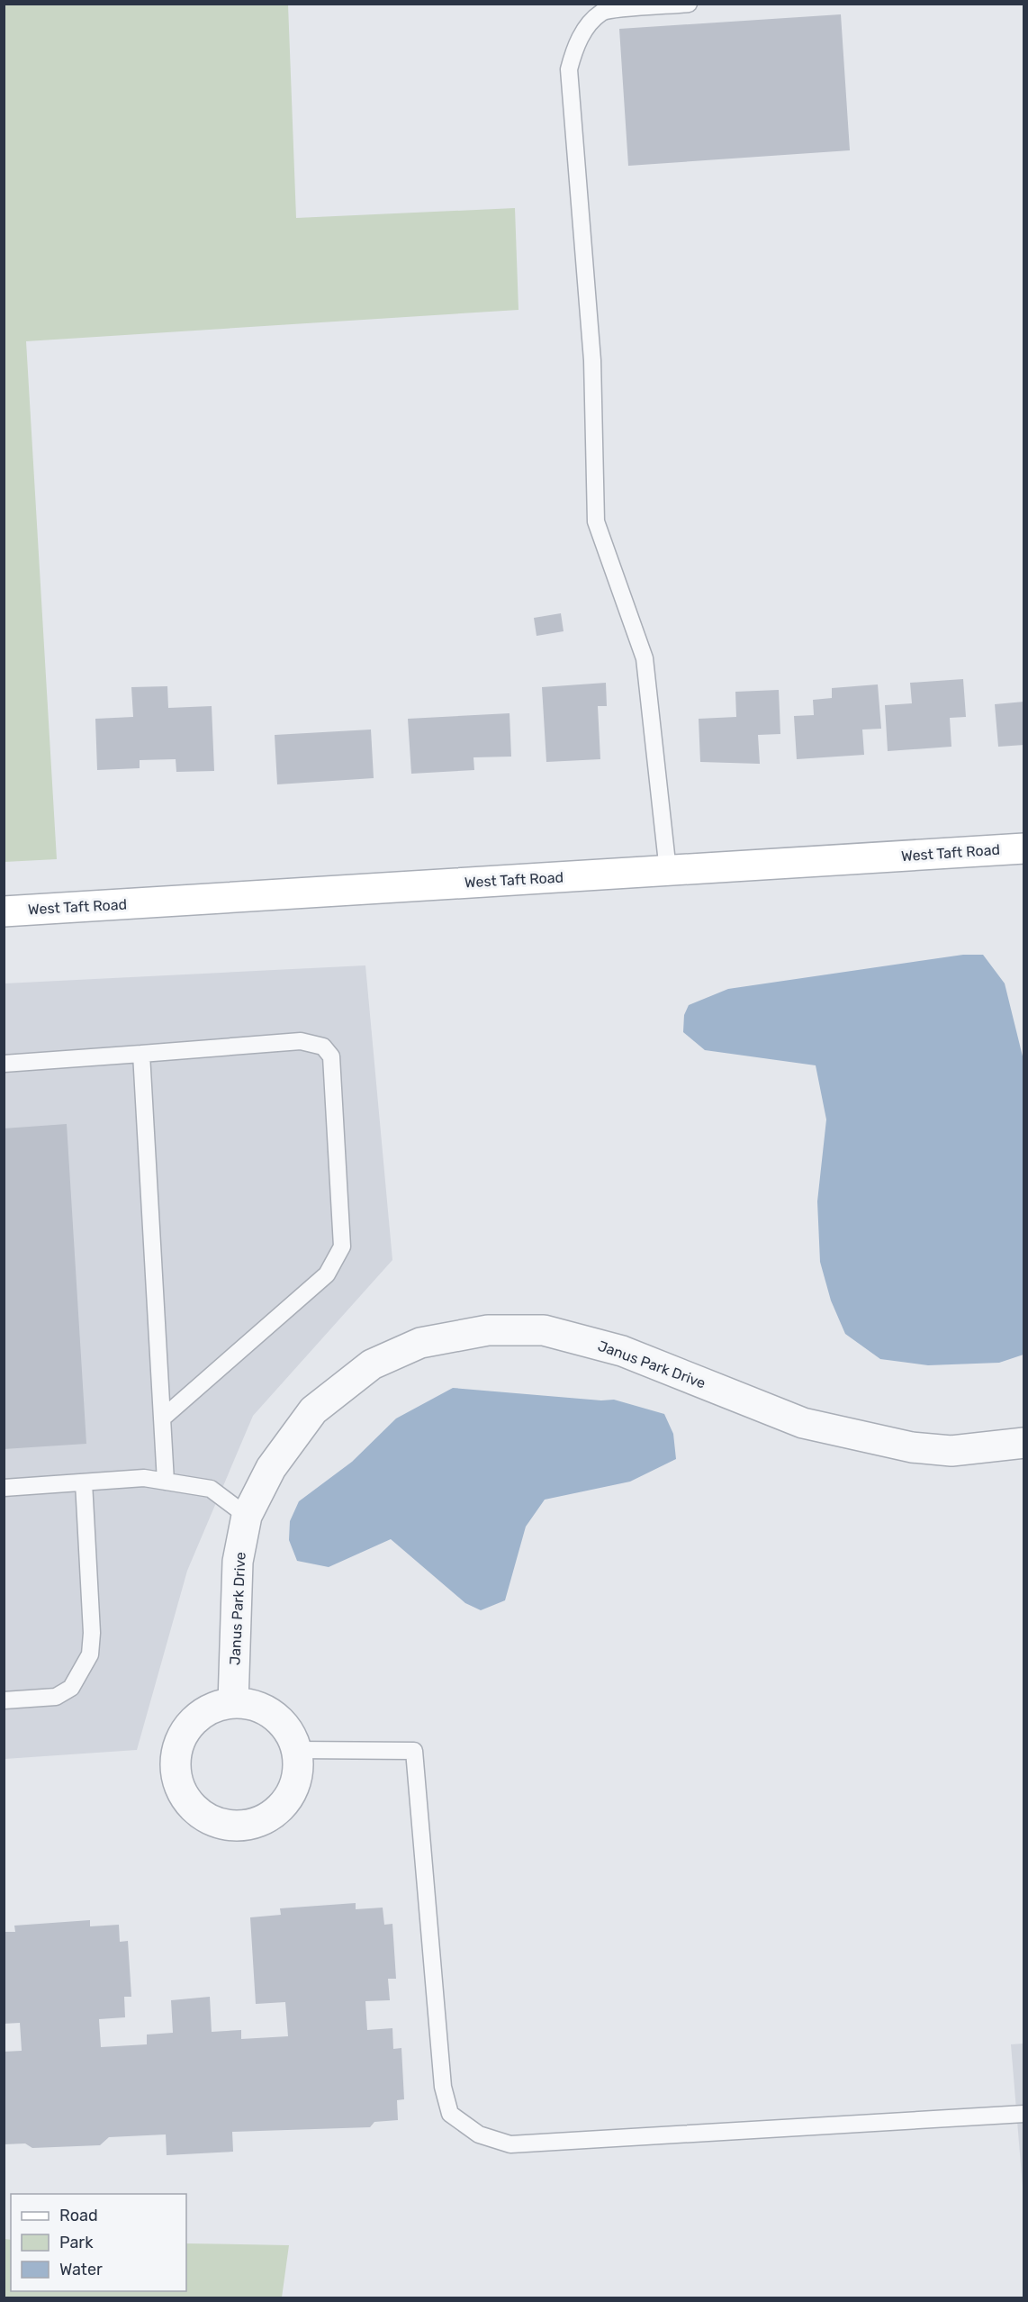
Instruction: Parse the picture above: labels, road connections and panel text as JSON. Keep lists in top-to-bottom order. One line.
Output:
{"streets":{"main road":["West Taft Road"],"street":["Janus Park Drive"]},"legend":["Road","Park","Water"]}
